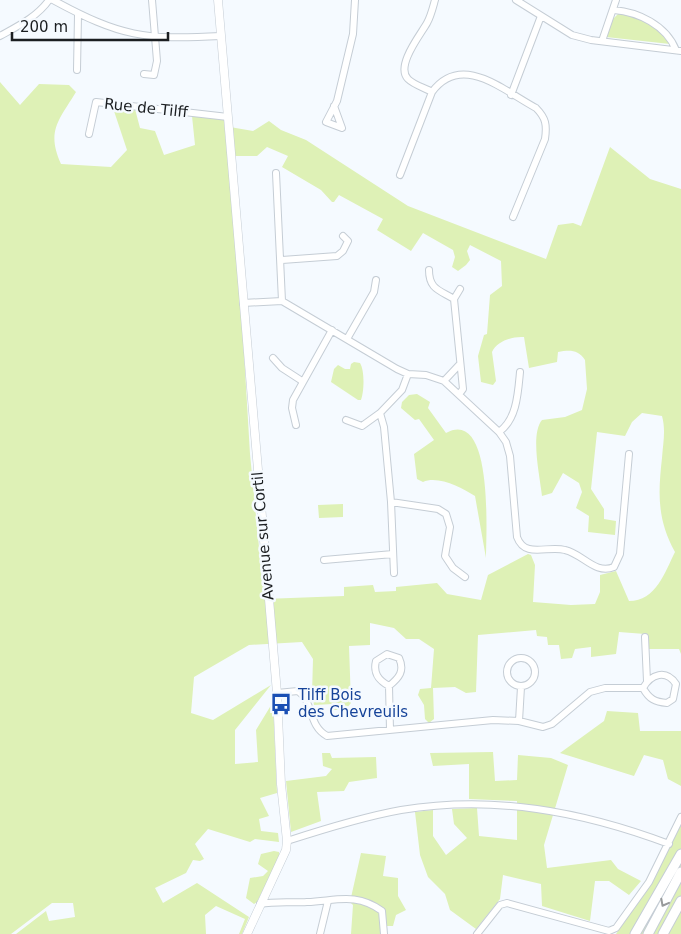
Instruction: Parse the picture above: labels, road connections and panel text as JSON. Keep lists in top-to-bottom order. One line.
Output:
{"streets":{"main road":["Avenue sur Cortil"],"street":["Rue de Tilff"]},"crossings":[["Rue de Tilff","Avenue sur Cortil"]],"places":{"bus stop":["Tilff Bois des Chevreuils"]},"scale_bar":"200 m"}
